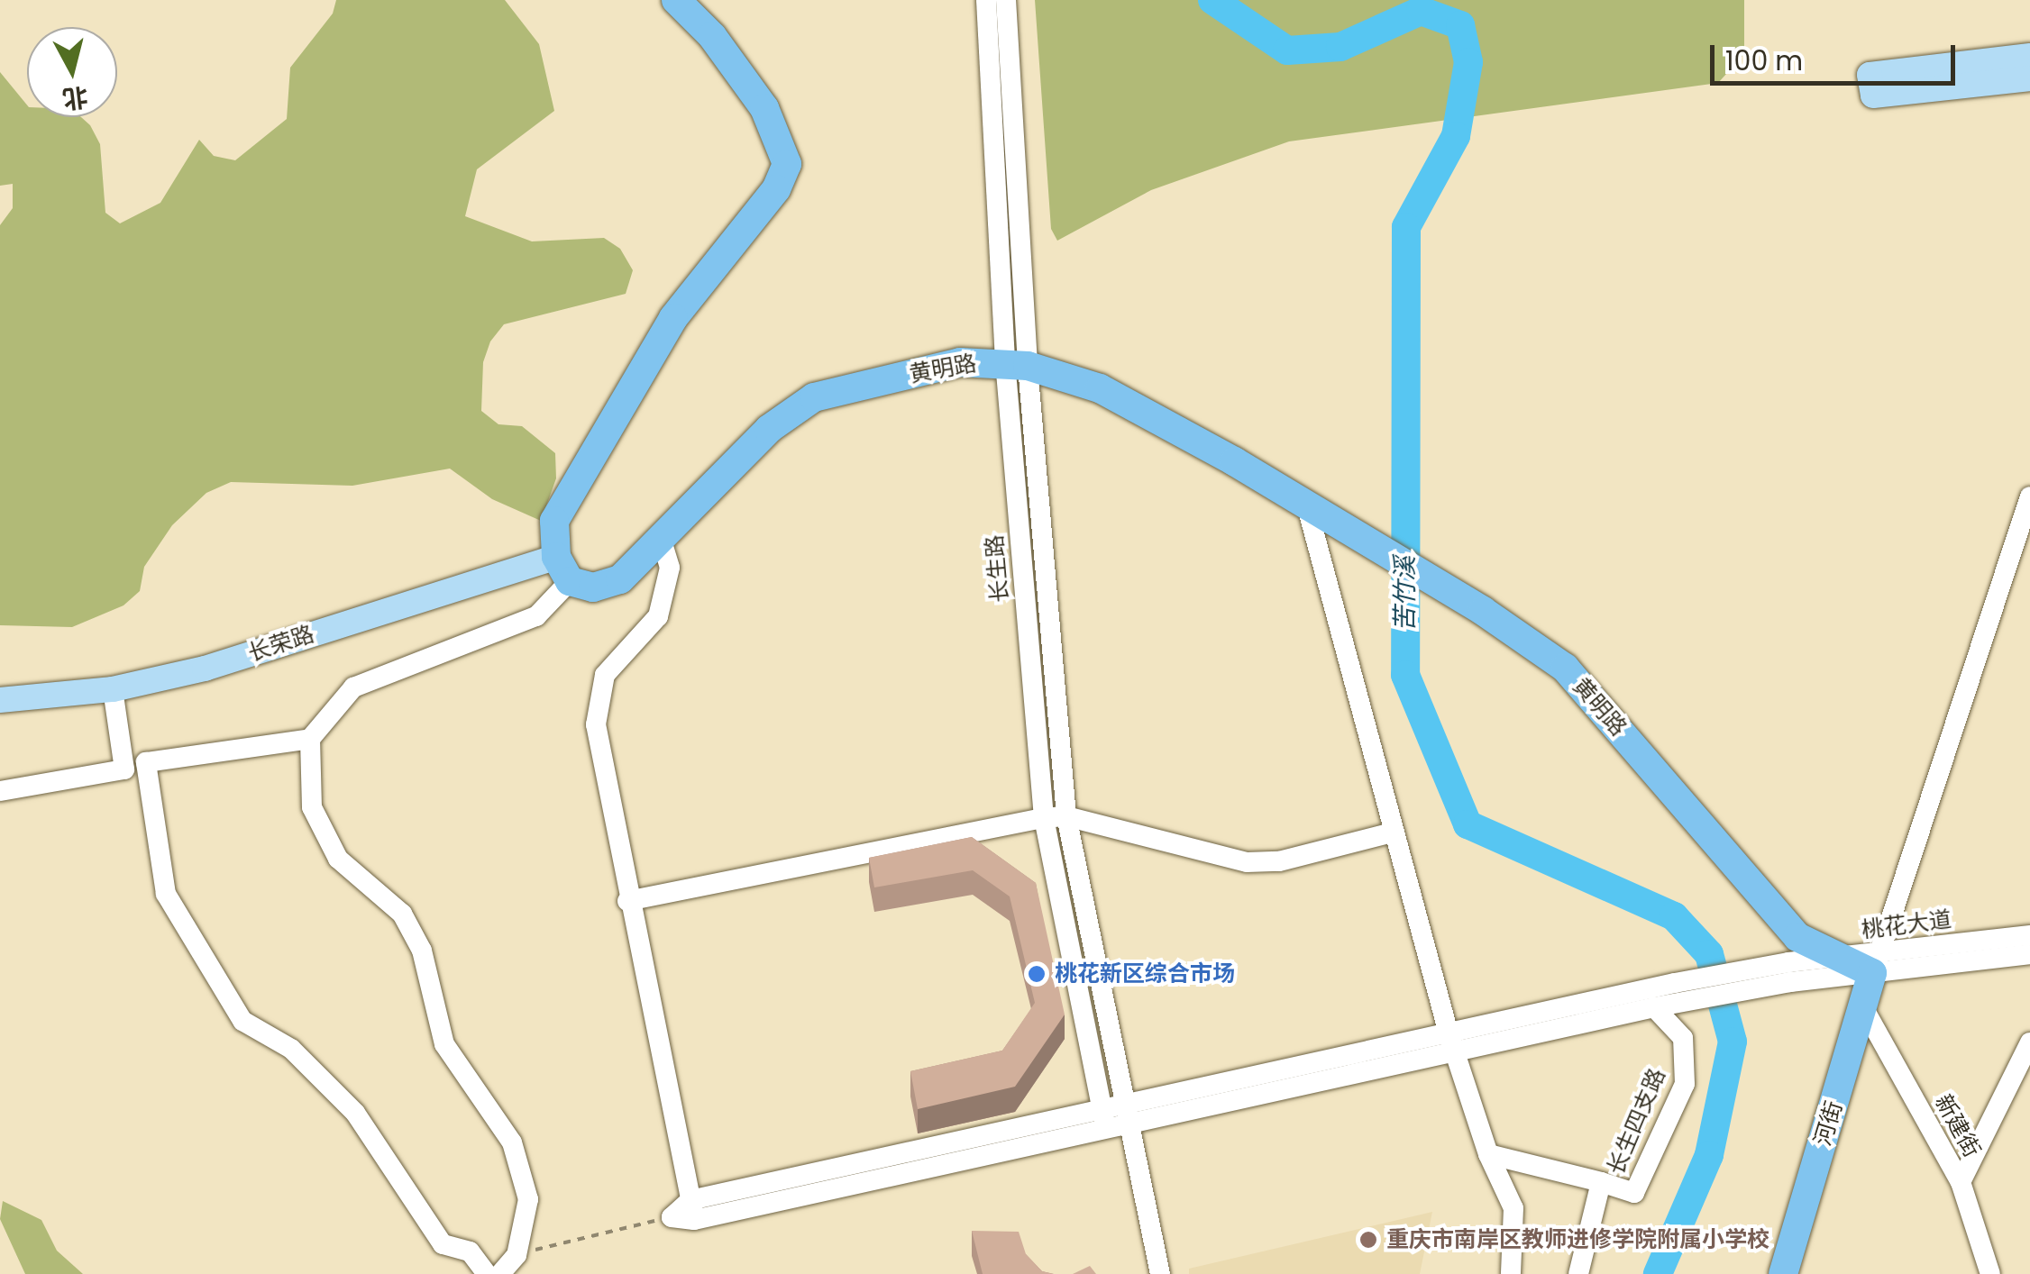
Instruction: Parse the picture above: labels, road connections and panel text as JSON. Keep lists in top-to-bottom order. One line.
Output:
{"streets":{"highway":["黄明路","河街"],"main road":["长荣路"],"street":["长生路","桃花大道","长生四支路","新建街"]},"crossings":[["黄明路","长生路"],["黄明路","长荣路"],["黄明路","桃花大道"],["黄明路","河街"],["桃花大道","河街"],["河街","新建街"]],"water":["苦竹溪"],"places":["桃花新区综合市场","重庆市南岸区教师进修学院附属小学校"],"scale_bar":"100 m","north":"bottom"}
